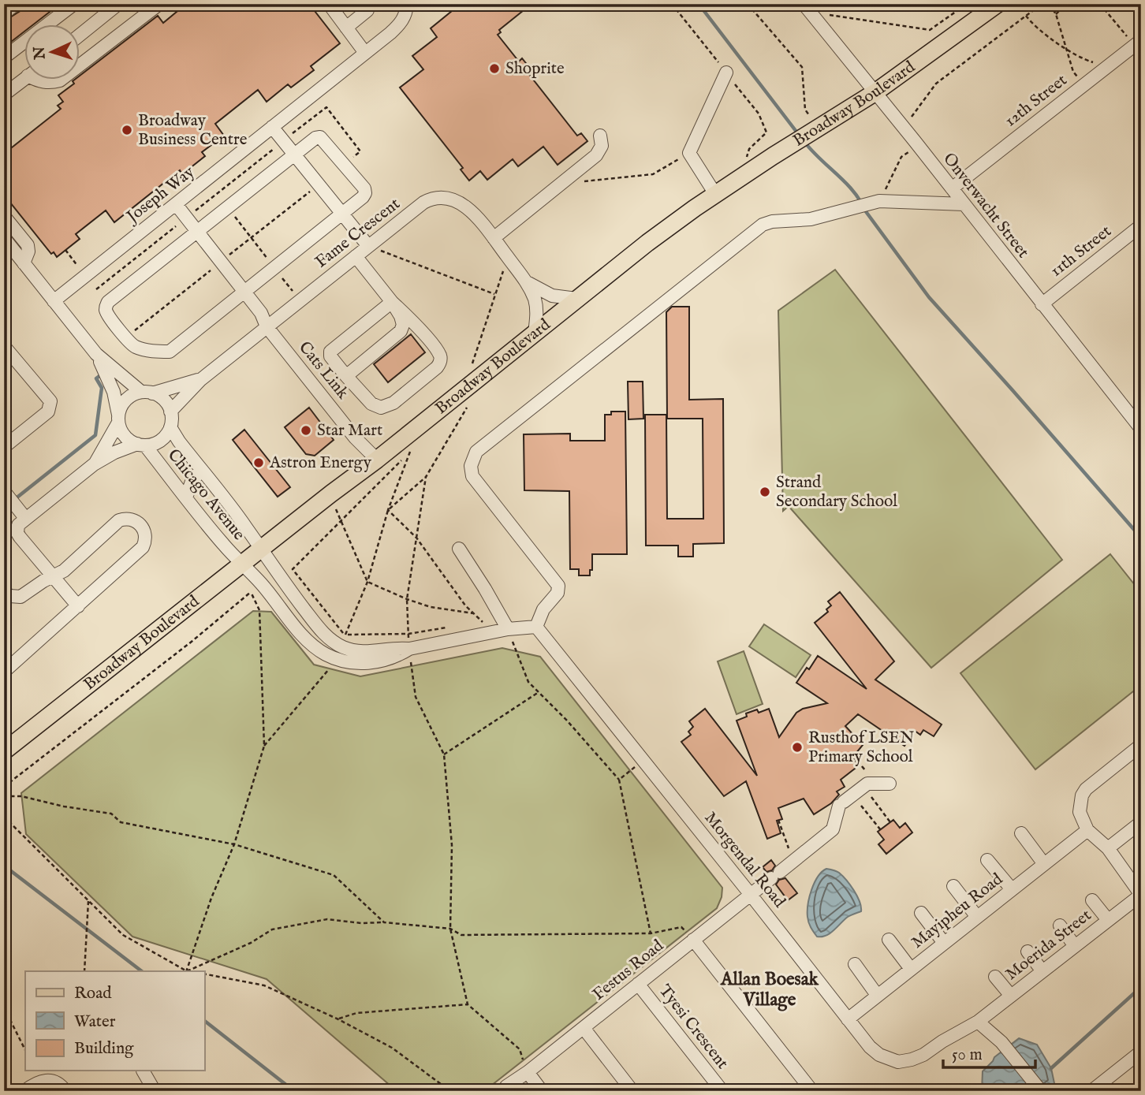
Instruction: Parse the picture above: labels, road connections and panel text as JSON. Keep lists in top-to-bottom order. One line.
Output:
{"streets":{"main road":["Broadway Boulevard"],"street":["12th Street","Joseph Way","Onverwacht Street","Fame Crescent","11th Street","Cats Link","Chicago Avenue","Morgendal Road","Mayipheu Road","Moerida Street","Festus Road","Tyesi Crescent"]},"crossings":[["12th Street","Onverwacht Street"],["Broadway Boulevard","Onverwacht Street"],["Broadway Boulevard","Fame Crescent"],["Broadway Boulevard","Cats Link"],["Broadway Boulevard","Chicago Avenue"],["Joseph Way","Cats Link"],["Onverwacht Street","11th Street"],["Fame Crescent","Cats Link"],["Fame Crescent","Chicago Avenue"],["Morgendal Road","Mayipheu Road"],["Morgendal Road","Moerida Street"],["Morgendal Road","Festus Road"],["Festus Road","Tyesi Crescent"]],"districts":["Allan Boesak Village"],"places":["Shoprite","Broadway Business Centre","Star Mart","Astron Energy","Strand Secondary School","Rusthof LSEN Primary School"],"legend":["Road","Water","Building"],"scale_bar":"50 m","north":"left"}
